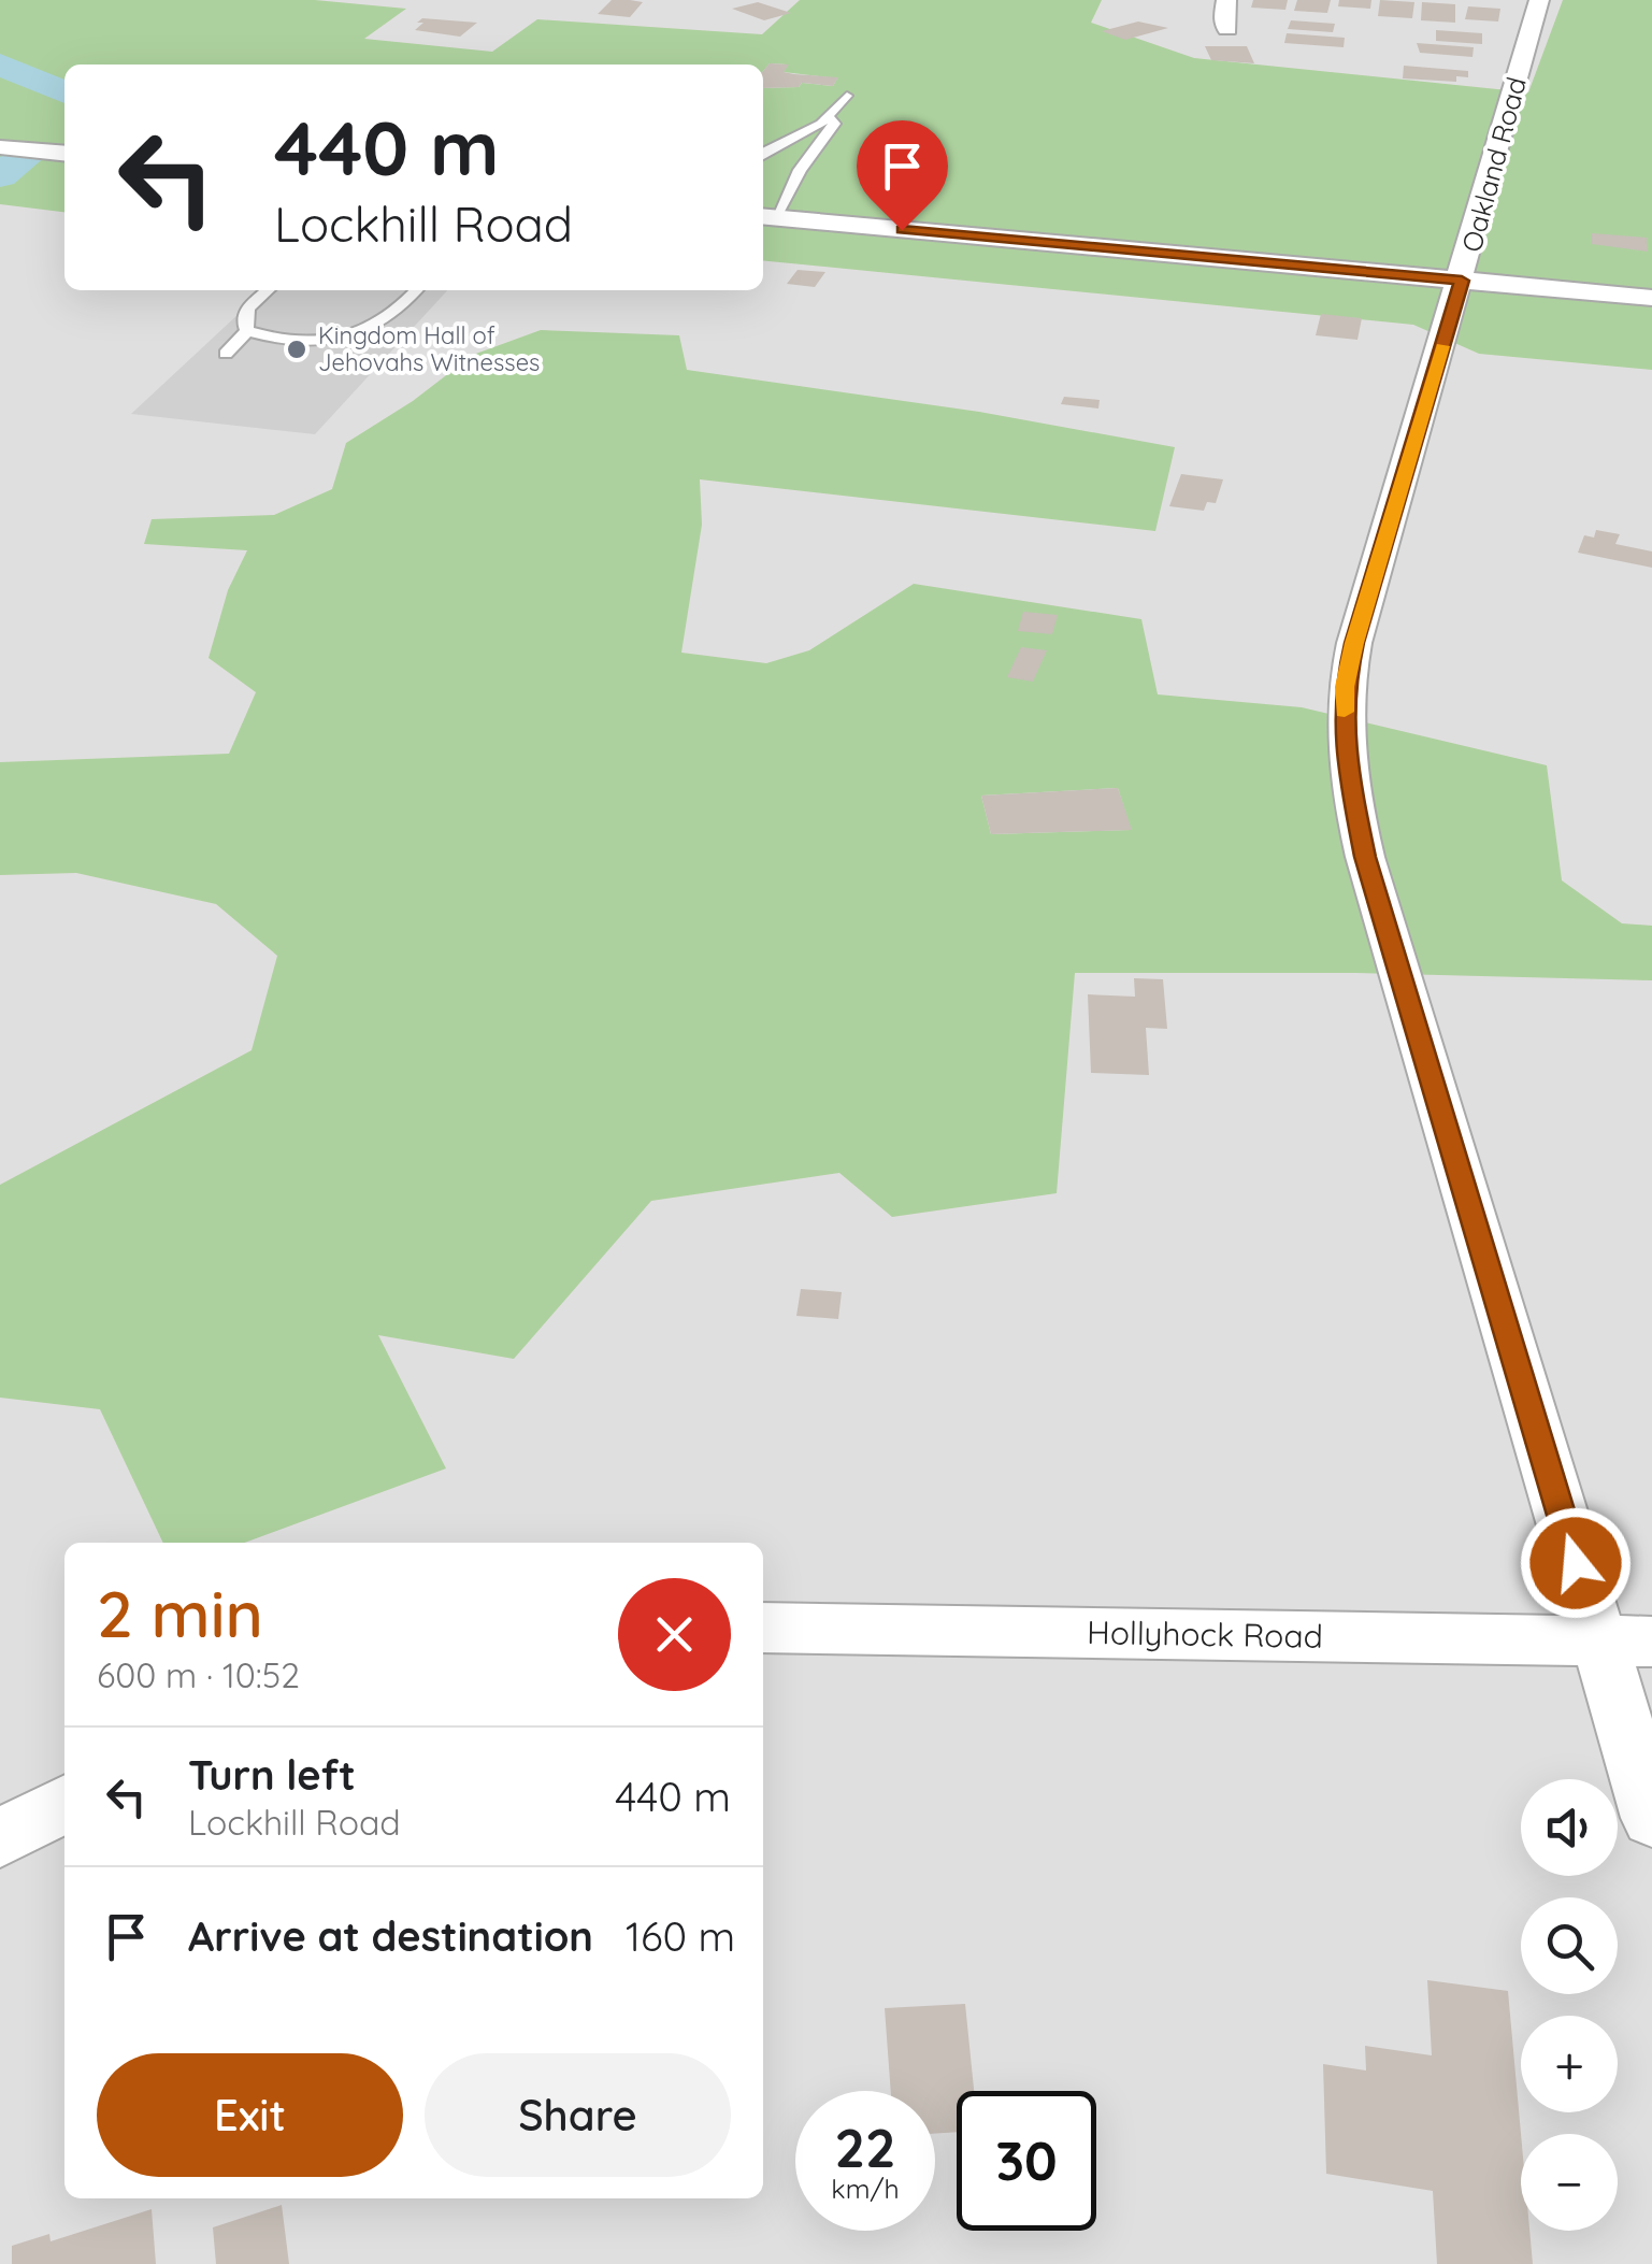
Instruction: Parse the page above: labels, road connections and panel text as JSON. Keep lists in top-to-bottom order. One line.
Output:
{"streets":{"street":["Oakland Road","Hollyhock Road"]},"crossings":[["Oakland Road","Hollyhock Road"]],"places":["Kingdom Hall of Jehovahs Witnesses"],"page":{"turn":["440 m","Lockhill Road"],"heading":["2 min","600 m · 10:52"],"list":[{"name":"Turn left","note":"Lockhill Road","value":"440 m"},{"name":"Arrive at destination","value":"160 m"}],"map_buttons":["+","−"],"buttons":["Exit","Share"],"speed":"22 km/h","limit":"30"}}
